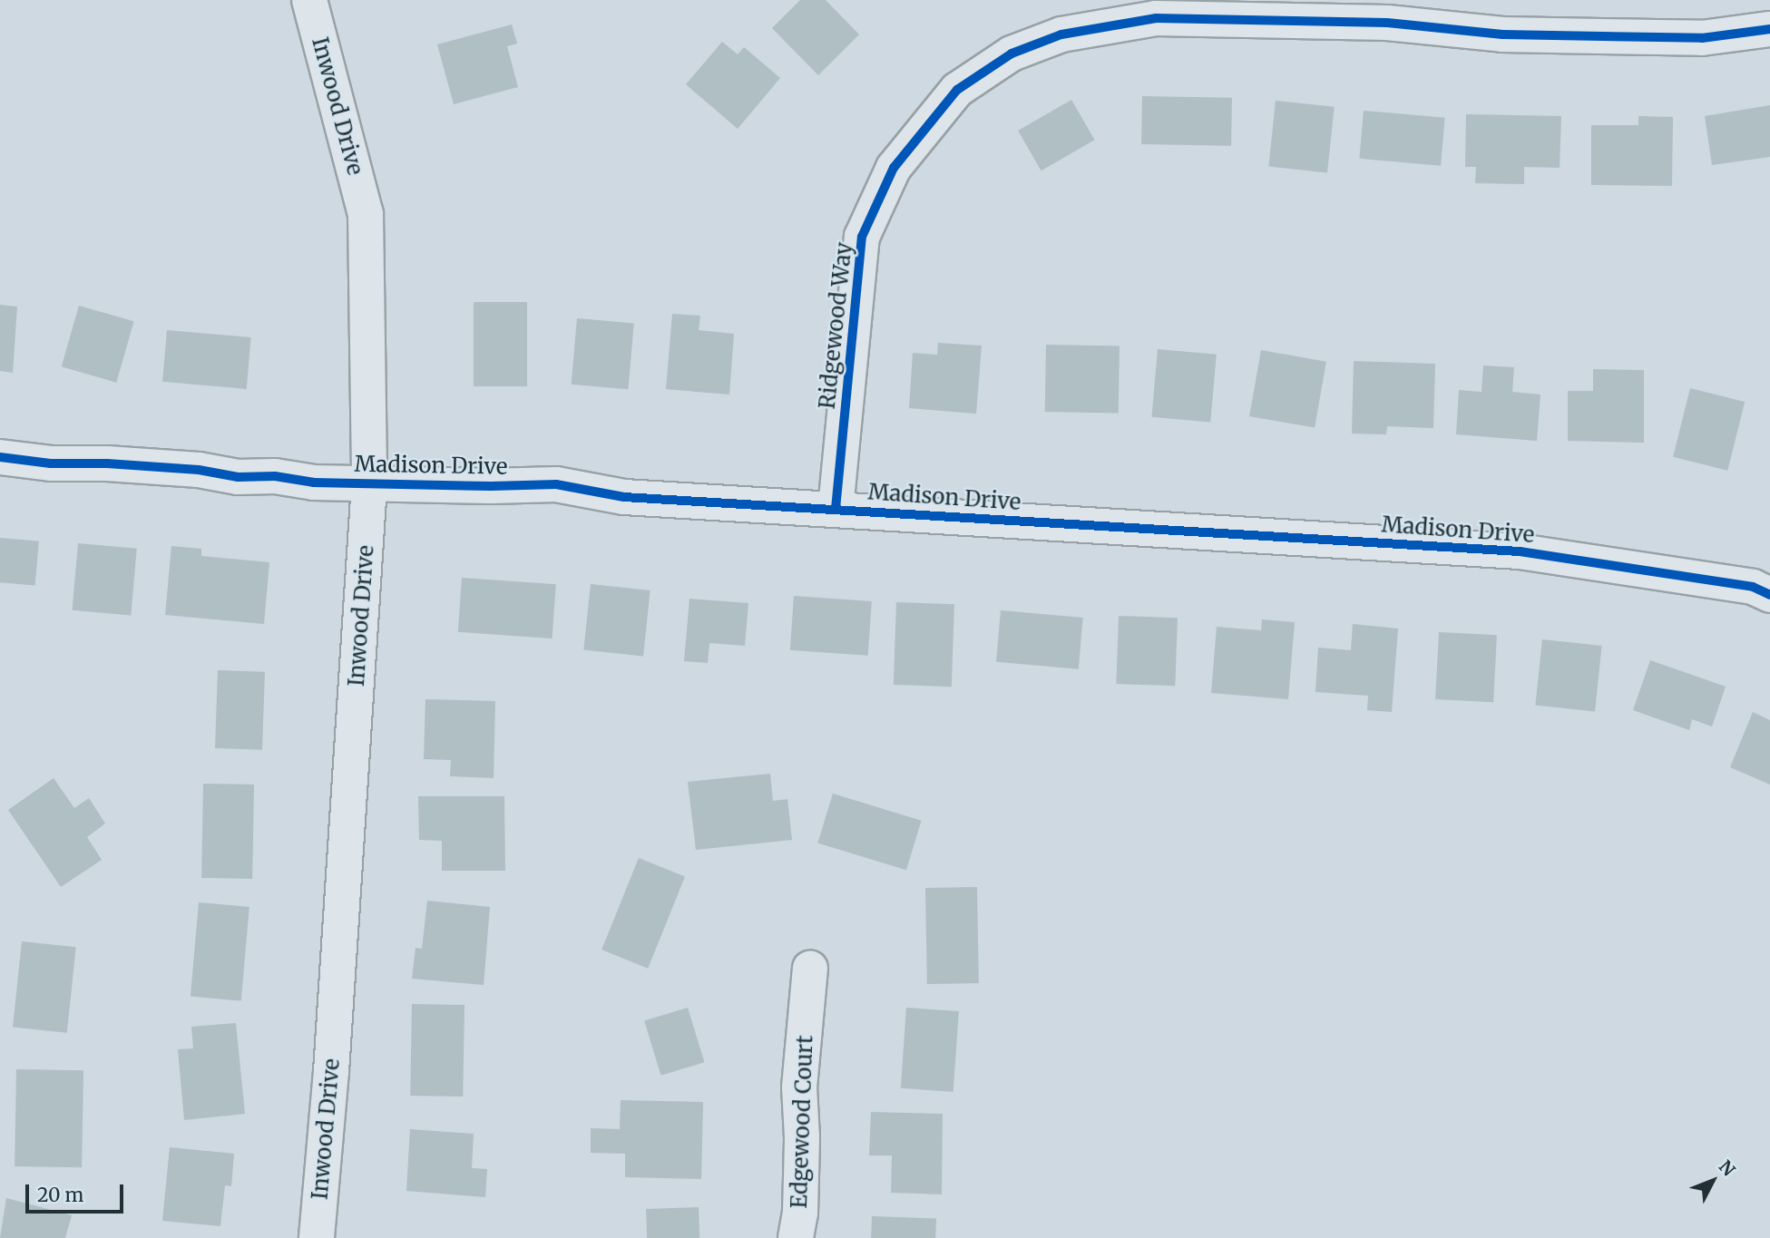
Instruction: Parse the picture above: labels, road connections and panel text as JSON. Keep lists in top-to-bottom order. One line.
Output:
{"streets":{"street":["Inwood Drive","Ridgewood Way","Madison Drive","Edgewood Court"]},"crossings":[["Inwood Drive","Madison Drive"],["Ridgewood Way","Madison Drive"]],"scale_bar":"20 m","north":"top right"}
